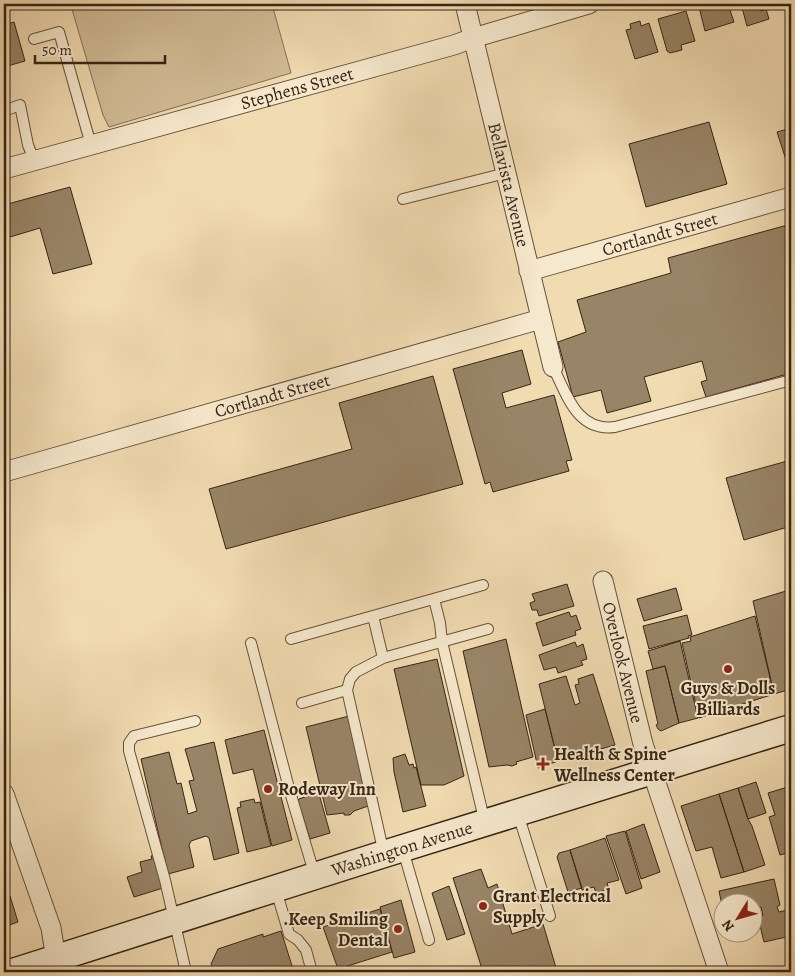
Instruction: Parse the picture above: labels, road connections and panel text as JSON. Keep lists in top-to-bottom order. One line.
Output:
{"streets":{"main road":["Washington Avenue"],"street":["Stephens Street","Bellavista Avenue","Cortlandt Street","Overlook Avenue"]},"crossings":[["Stephens Street","Bellavista Avenue"],["Bellavista Avenue","Cortlandt Street"],["Overlook Avenue","Washington Avenue"]],"places":{"other":["Guys & Dolls Billiards","Rodeway Inn","Grant Electrical Supply",".Keep Smiling Dental"],"health":["Health & Spine Wellness Center"]},"scale_bar":"50 m","north":"bottom left"}
